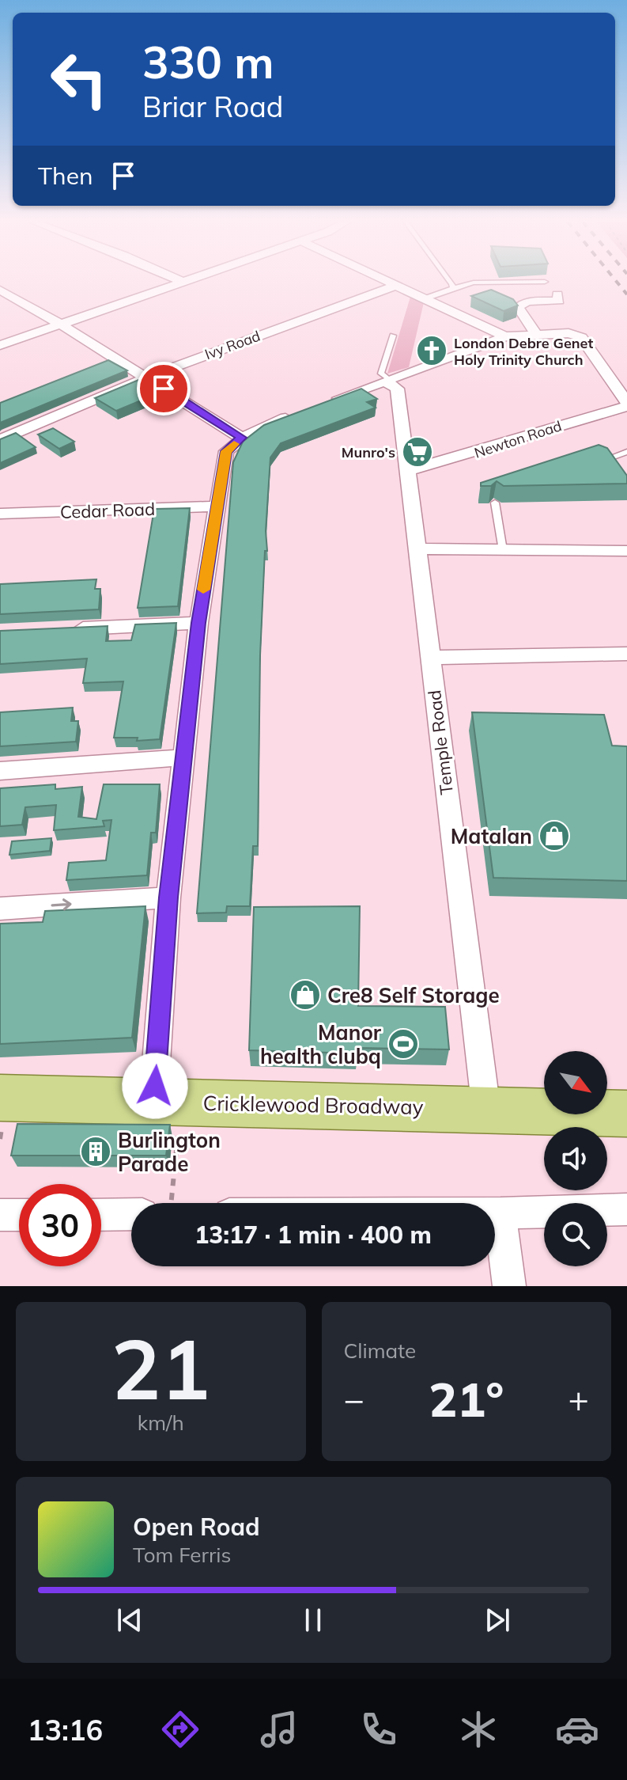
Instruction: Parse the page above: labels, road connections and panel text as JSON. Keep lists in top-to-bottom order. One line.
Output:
{"streets":{"main road":["Cricklewood Broadway"],"street":["Ivy Road","Newton Road","Cedar Road","Temple Road"]},"crossings":[["Newton Road","Temple Road"],["Temple Road","Cricklewood Broadway"]],"places":{"church":["London Debre Genet Holy Trinity Church"],"supermarket":["Munro's"],"shop":["Matalan","Cre8 Self Storage"],"sports":["Manor health clubq"],"building":["Burlington Parade"]},"north":"bottom right","page":{"turn":["330 m","Briar Road"],"then":"Then","limit":"30","trip":"13:17 · 1 min · 400 m","tile":[["21","km/h"],"Climate"],"heat":["−","21°","+"],"song":["Open Road","Tom Ferris"],"tabs":"13:16"}}
